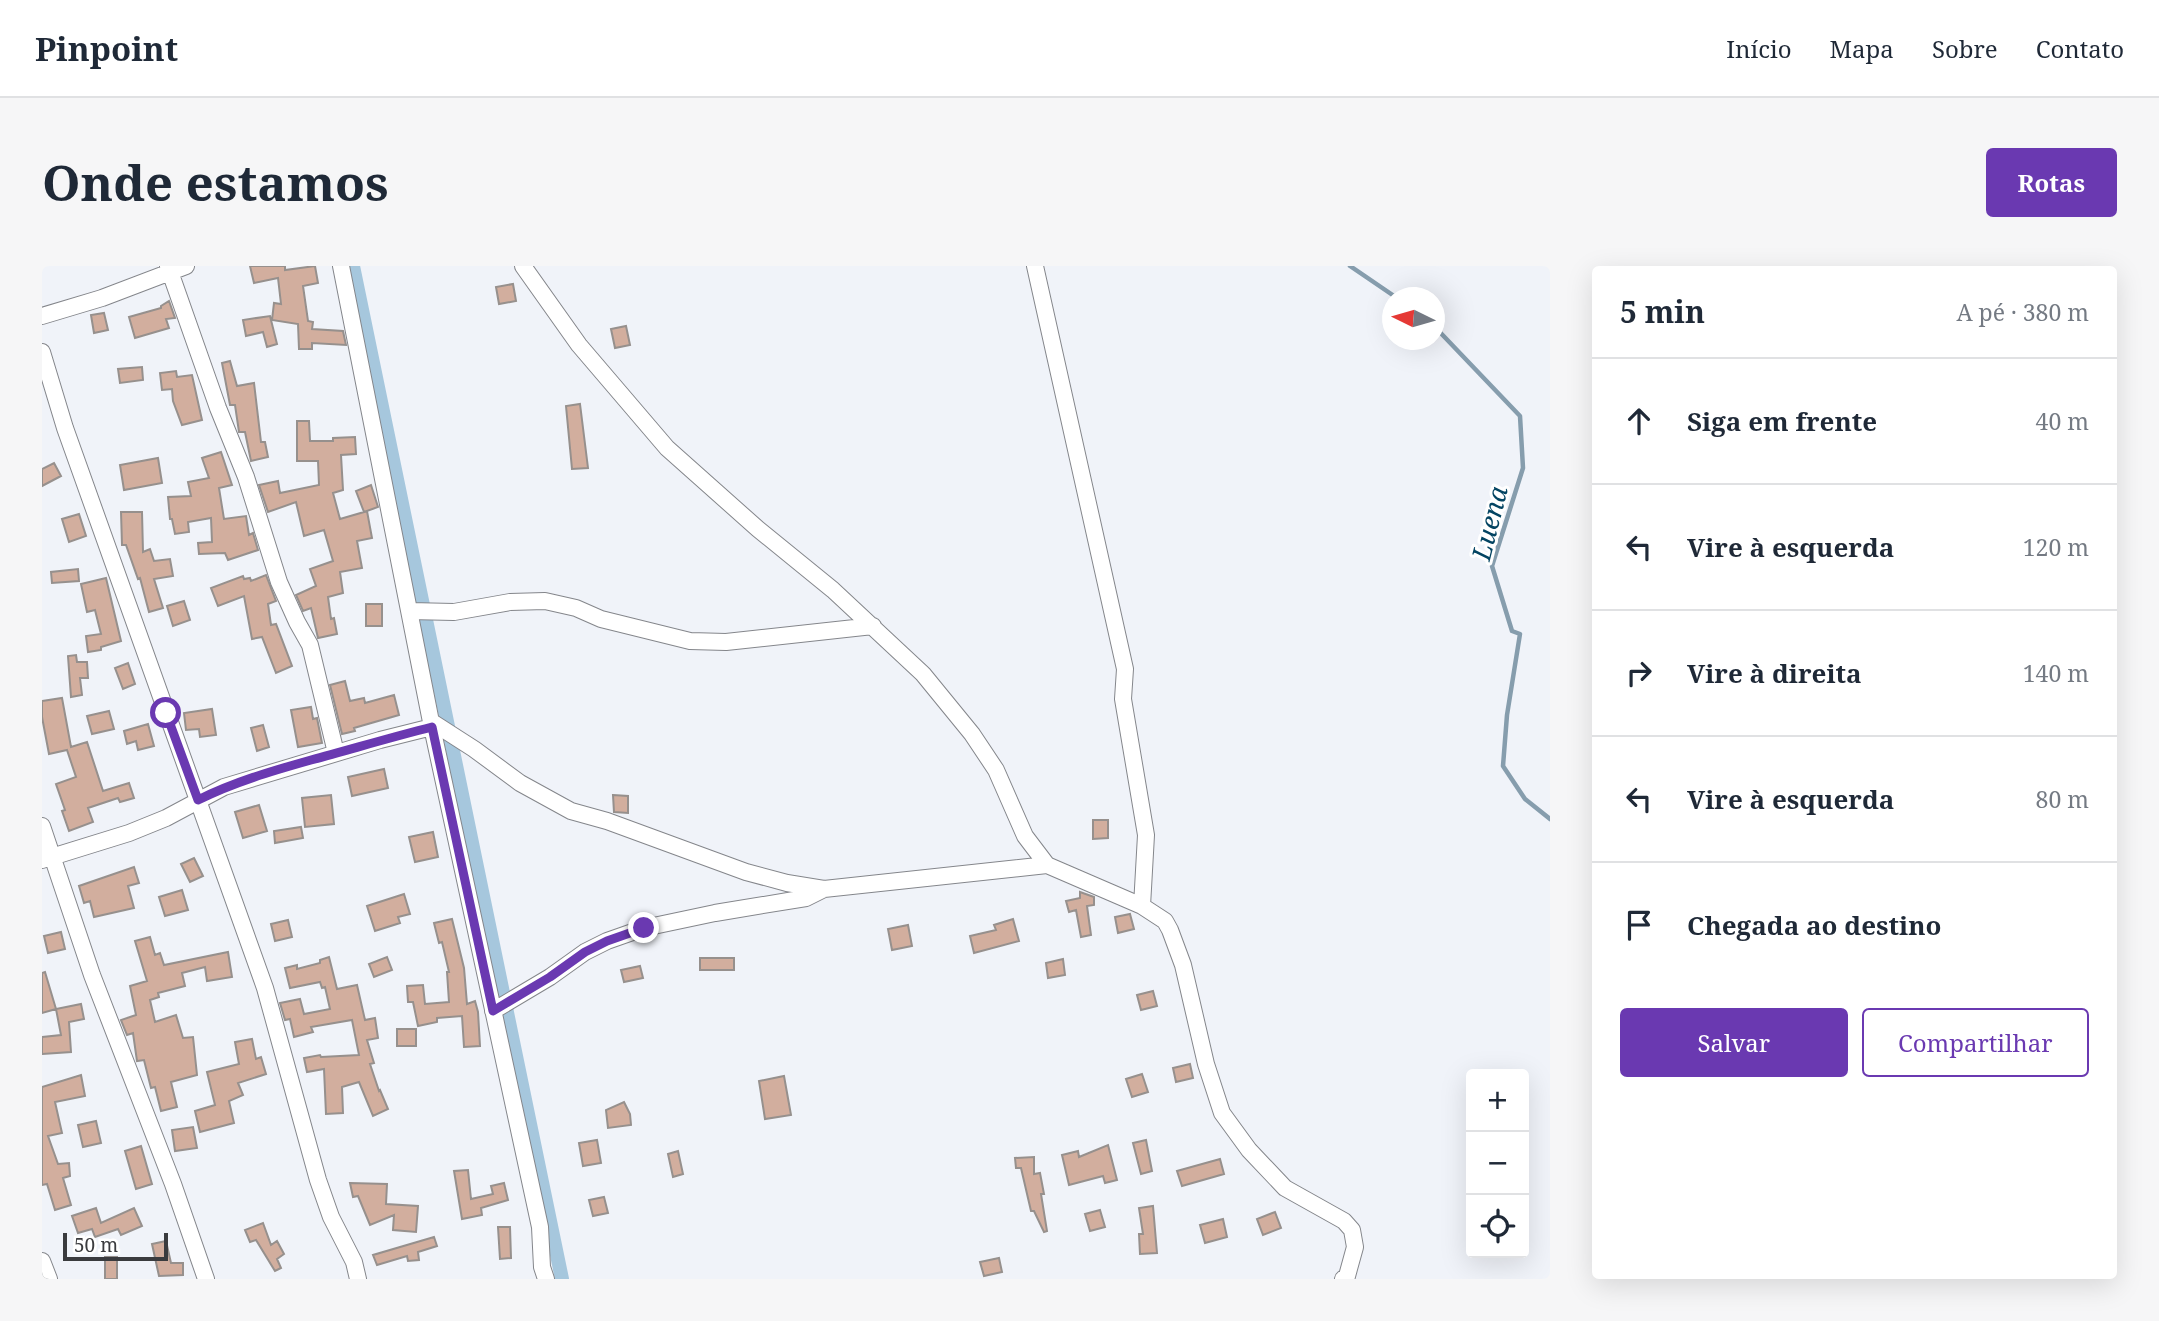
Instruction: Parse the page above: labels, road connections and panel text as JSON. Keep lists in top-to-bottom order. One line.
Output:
{"water":["Luena"],"scale_bar":"50 m","north":"left","page":{"header":"Pinpoint","nav":["Início","Mapa","Sobre","Contato"],"buttons":["Rotas",["Salvar","Compartilhar"]],"title":"Onde estamos","heading":["5 min","A pé · 380 m"],"list":[["Siga em frente","40 m"],["Vire à esquerda","120 m"],["Vire à direita","140 m"],["Vire à esquerda","80 m"],"Chegada ao destino"],"map_buttons":["+","−"],"scale":"50 m"}}
